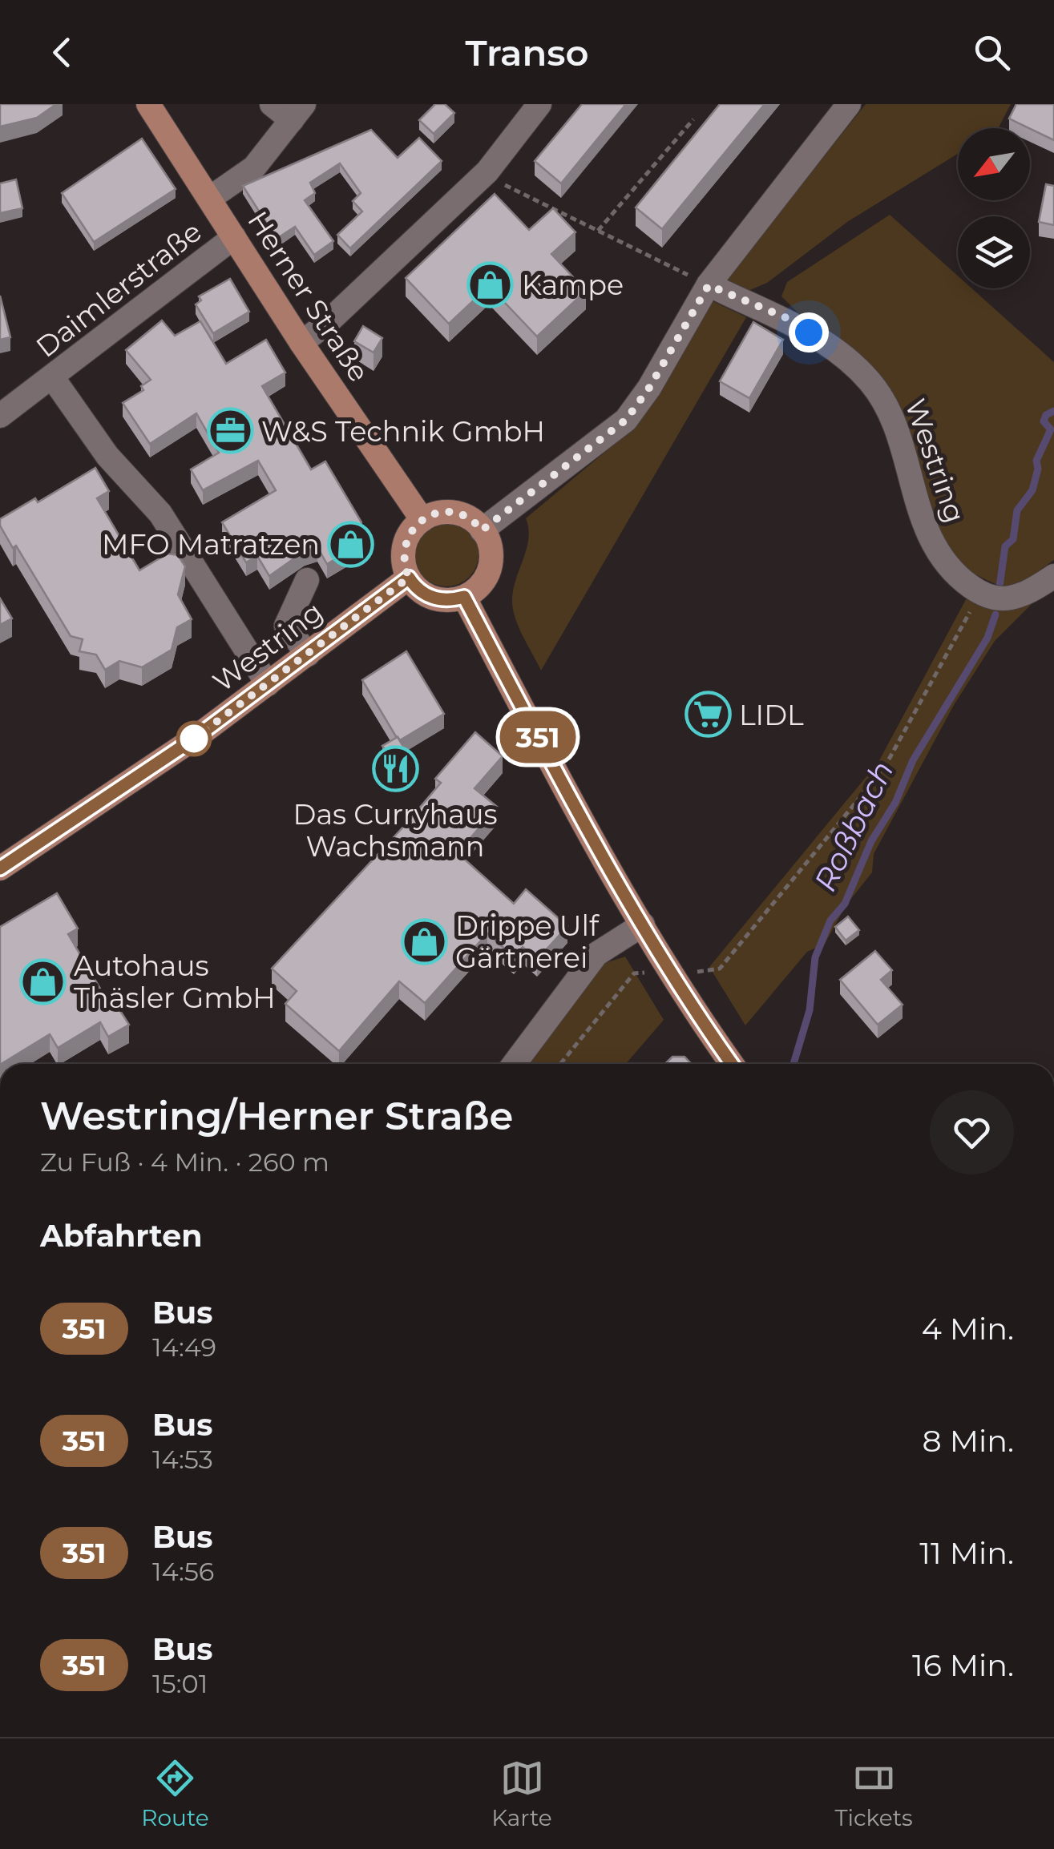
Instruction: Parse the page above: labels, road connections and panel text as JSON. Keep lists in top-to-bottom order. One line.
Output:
{"streets":{"main road":["Herner Straße","Westring"],"street":["Daimlerstraße"]},"crossings":[["Daimlerstraße","Herner Straße"],["Herner Straße","Westring"]],"water":["Roßbach"],"places":{"shop":["Kampe","MFO Matratzen","Drippe Ulf Gärtnerei","Autohaus Thäsler GmbH"],"office":["W&S Technik GmbH"],"supermarket":["LIDL"],"restaurant":["Das Curryhaus Wachsmann"]},"lines":["bus line 351"],"north":"bottom left","page":{"header":"Transo","on_map":"351","heading":[["Westring/Herner Straße","Zu Fuß · 4 Min. · 260 m"],"Abfahrten"],"list":[{"mark":"351","name":"Bus","note":"14:49","value":"4 Min."},{"mark":"351","name":"Bus","note":"14:53","value":"8 Min."},{"mark":"351","name":"Bus","note":"14:56","value":"11 Min."},{"mark":"351","name":"Bus","note":"15:01","value":"16 Min."}],"tabs":["Route","Karte","Tickets"]}}
